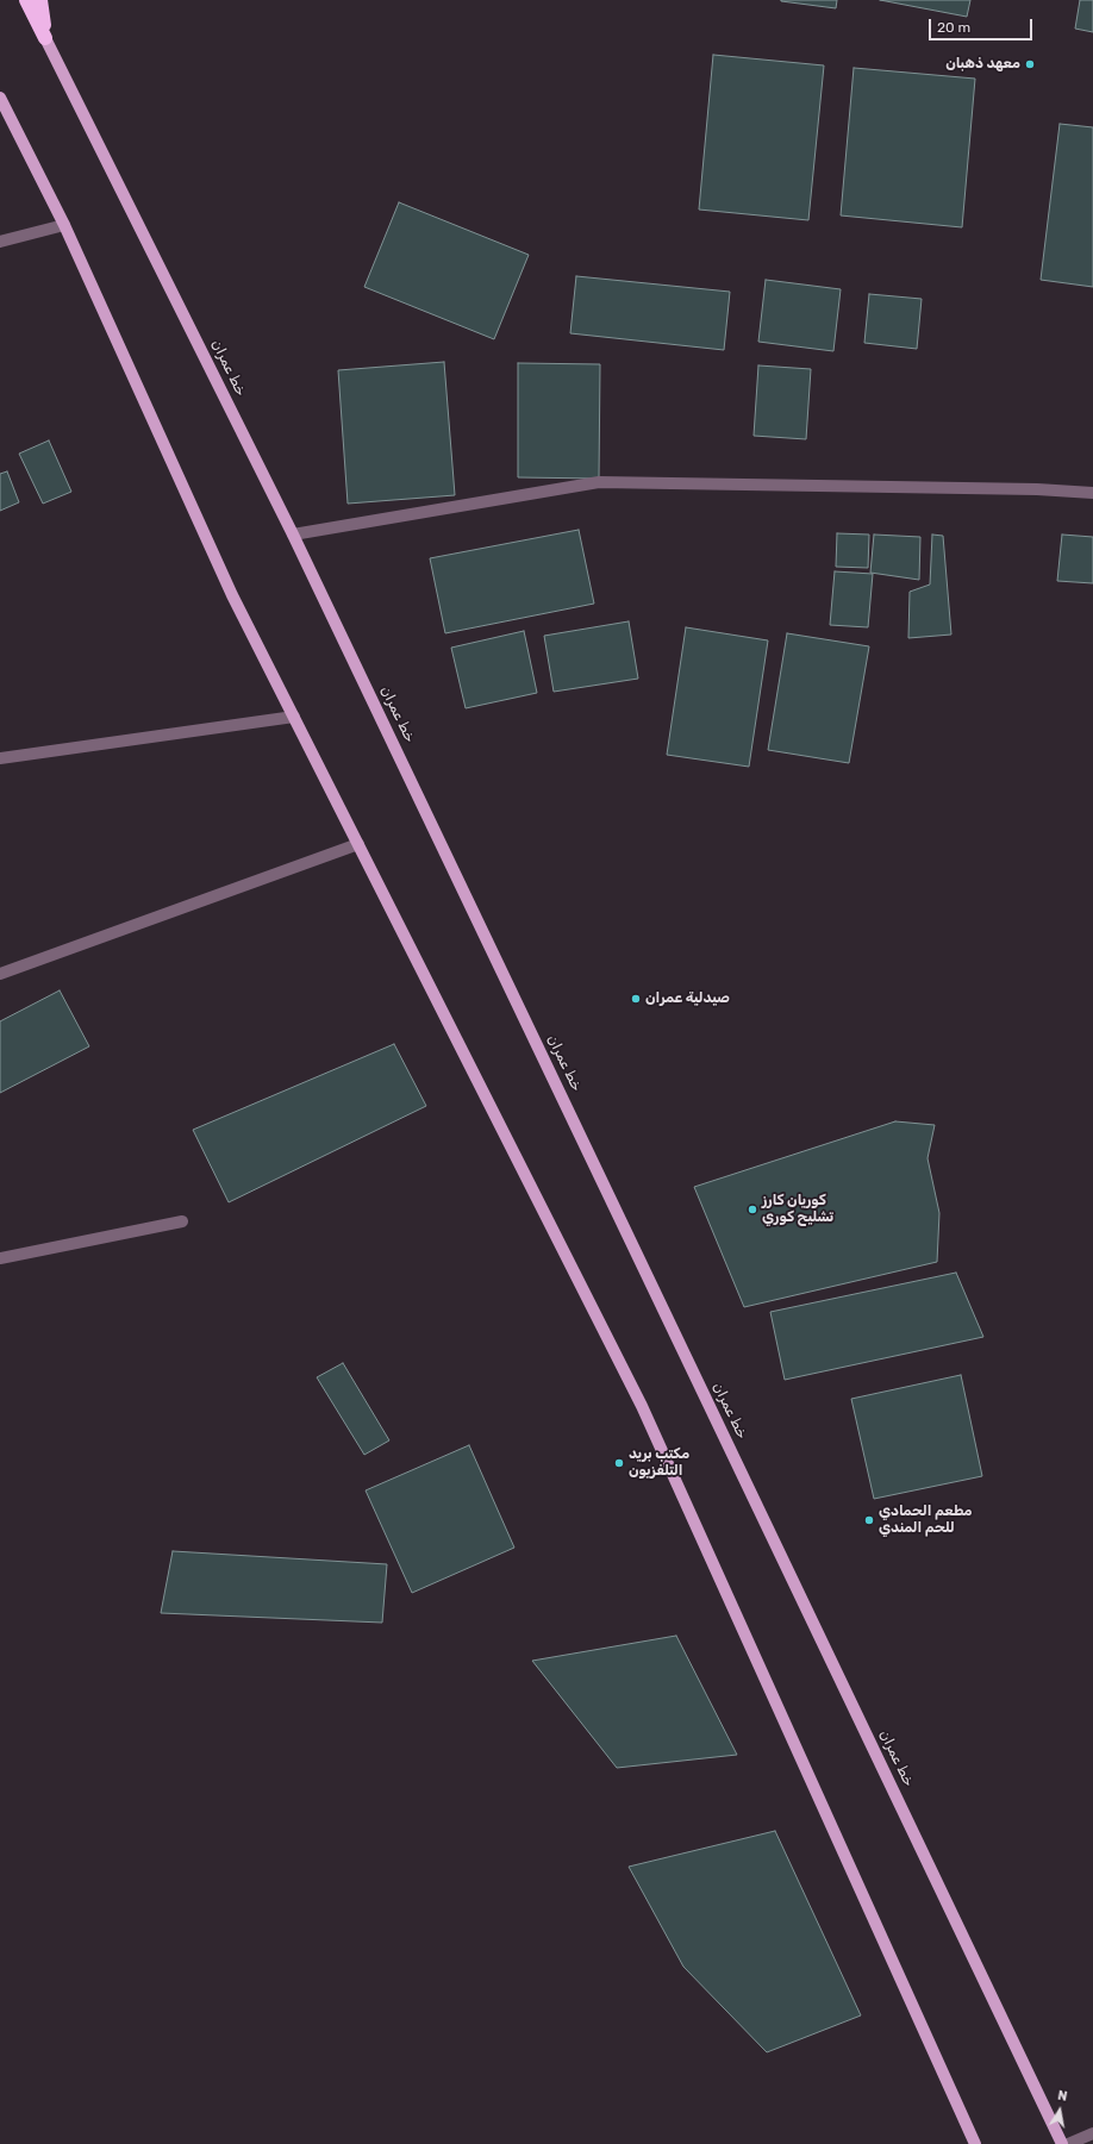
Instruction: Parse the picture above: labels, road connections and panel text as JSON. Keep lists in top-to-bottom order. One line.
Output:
{"streets":{"highway":["خط عمران"]},"places":["معهد ذهبان","صيدلية عمران","كوريان كارز تشليح كوري","مكتب بريد التلفزيون","مطعم الحمادي للحم المندي"],"scale_bar":"20 m","north":"top"}
